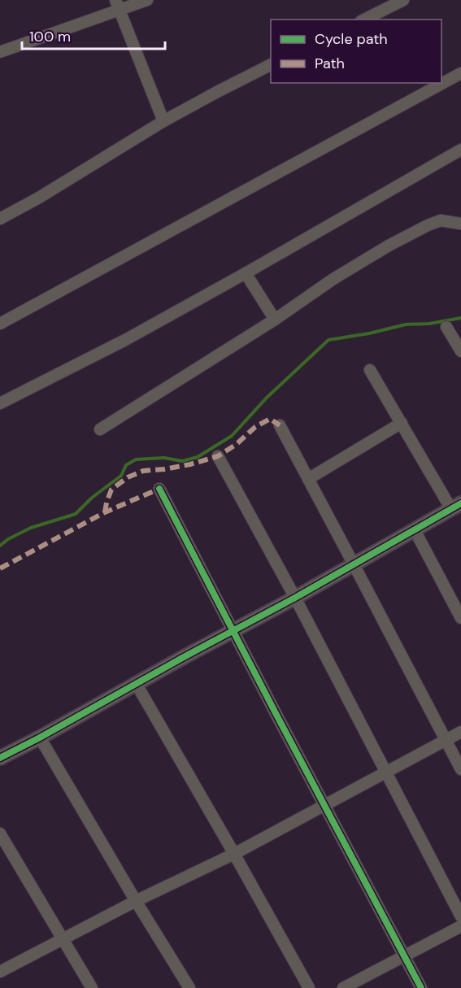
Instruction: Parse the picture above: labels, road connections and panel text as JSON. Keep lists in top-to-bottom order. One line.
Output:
{"legend":["Cycle path","Path"],"scale_bar":"100 m"}
